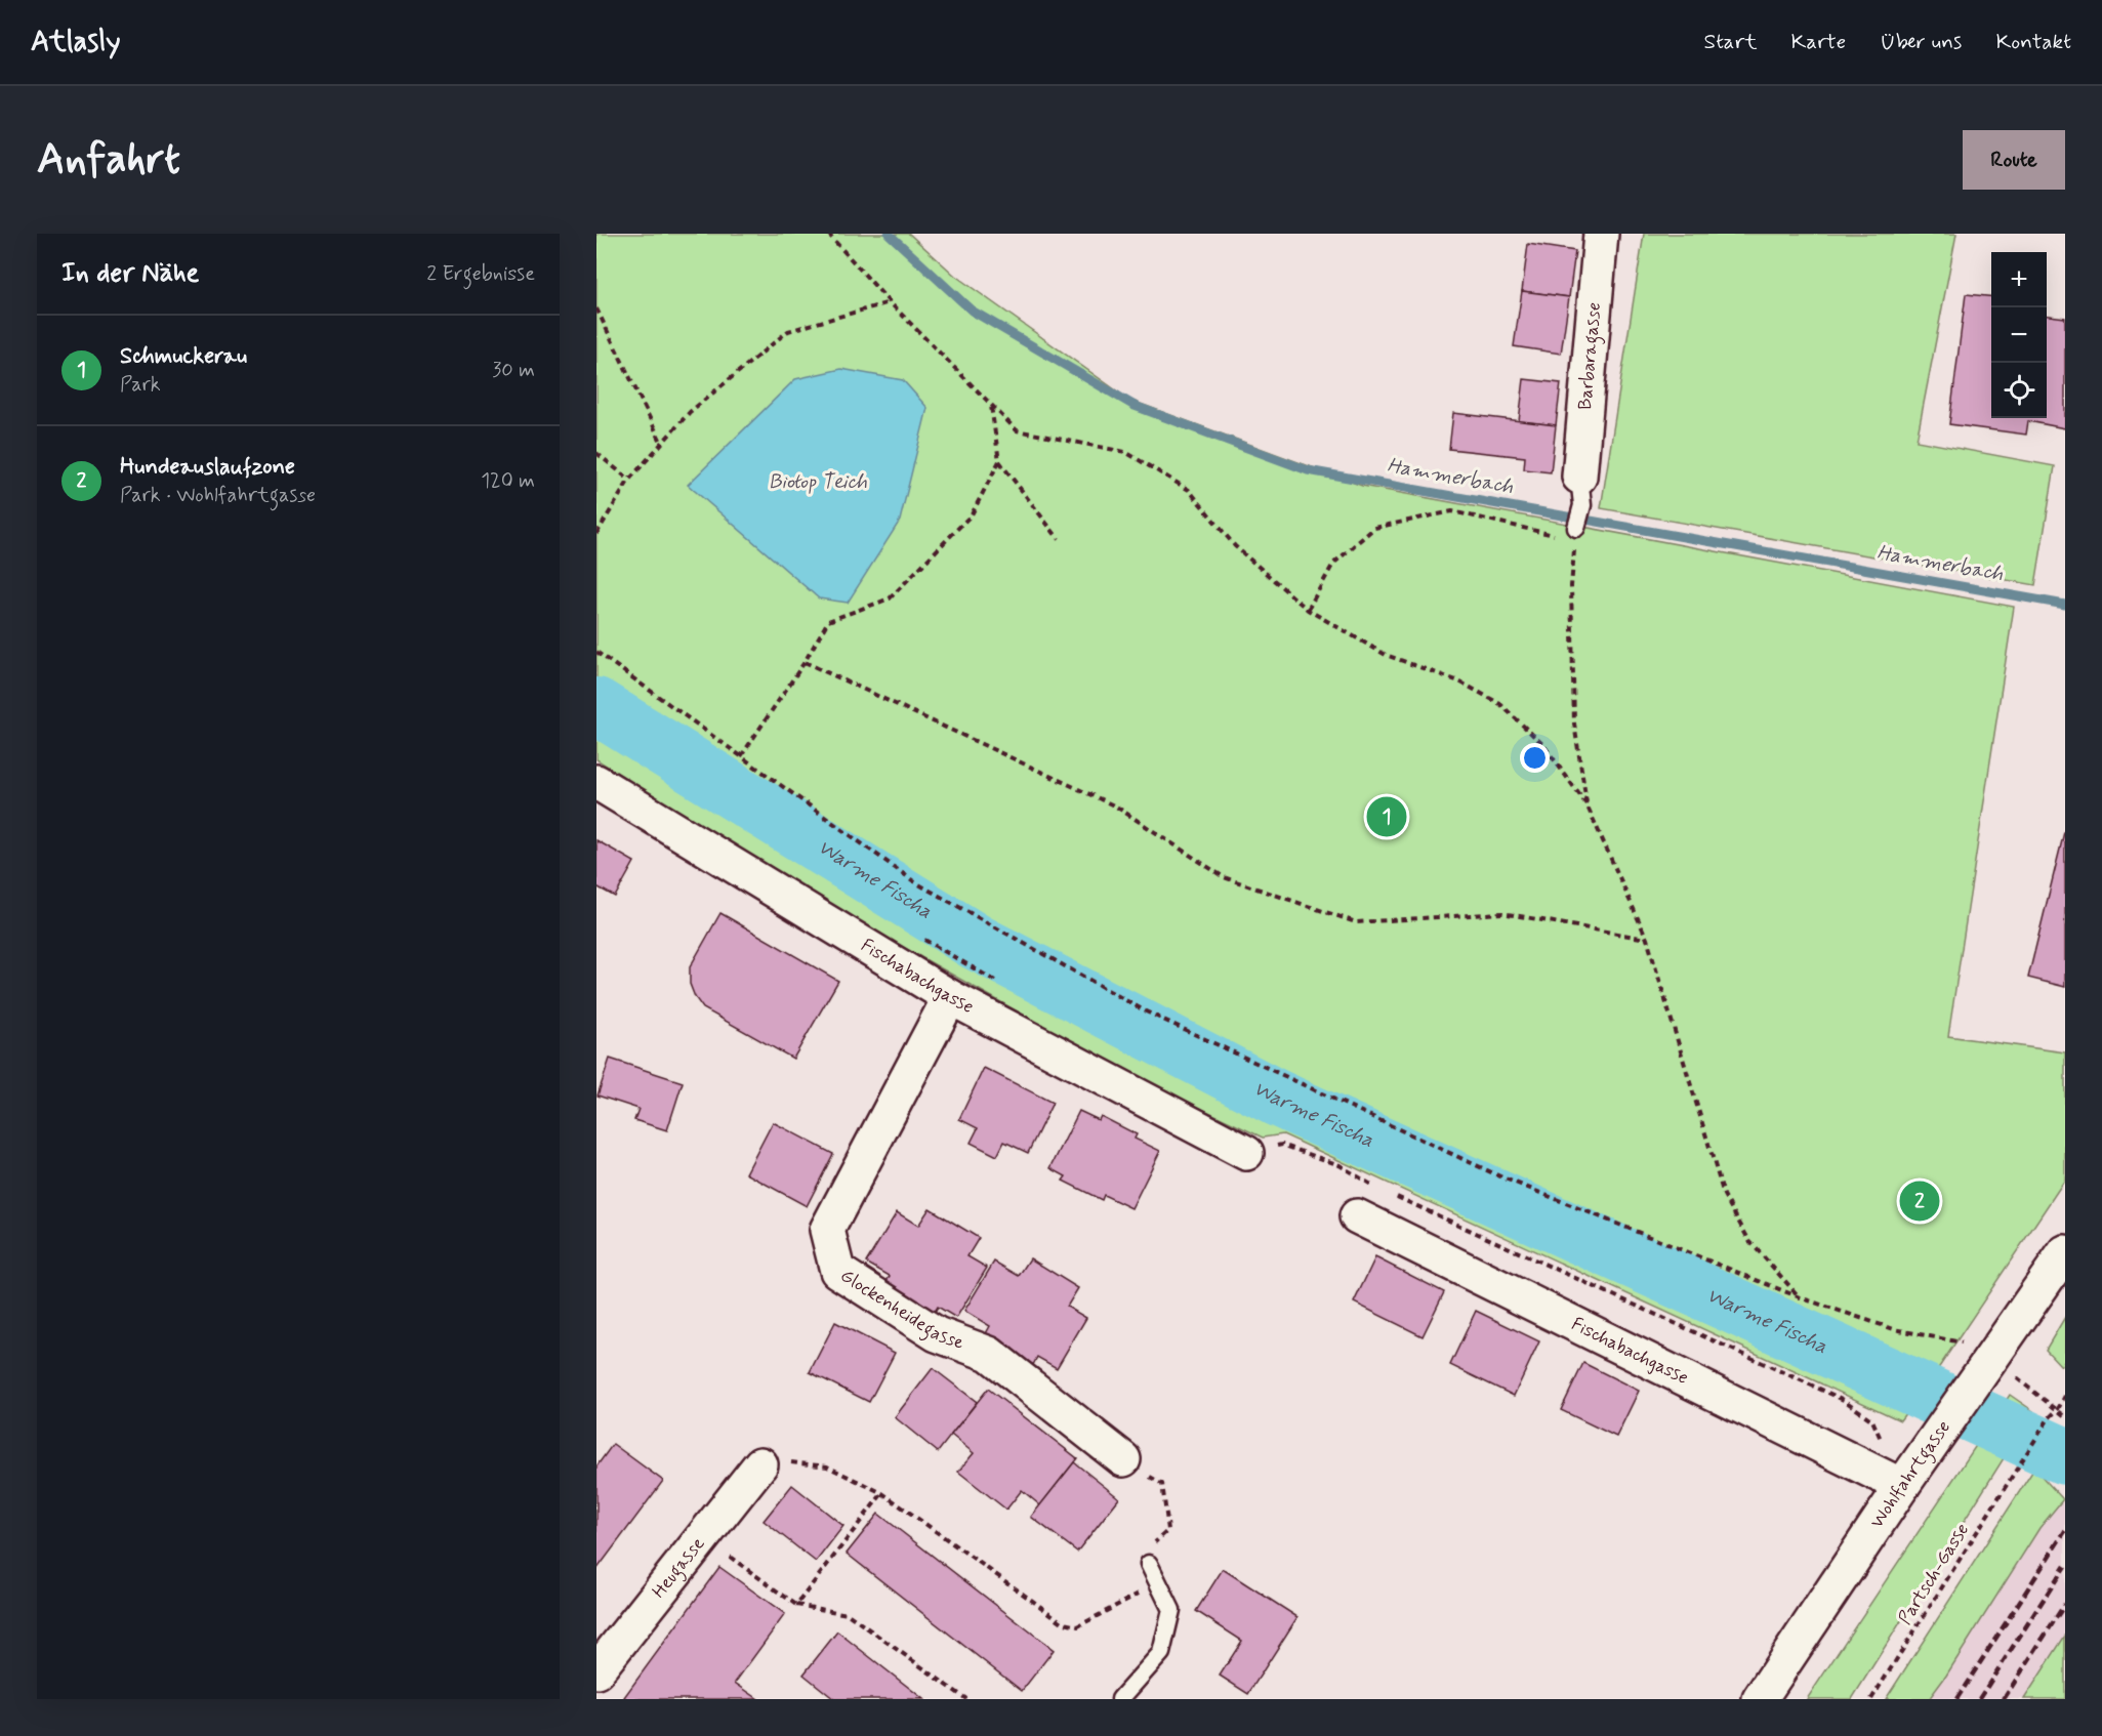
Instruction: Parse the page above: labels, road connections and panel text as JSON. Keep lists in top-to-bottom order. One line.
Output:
{"streets":{"street":["Barbaragasse","Fischabachgasse","Glockenheidegasse","Wohlfahrtgasse","Heugasse"],"path":["Partsch-Gasse"]},"crossings":[["Fischabachgasse","Glockenheidegasse"],["Fischabachgasse","Wohlfahrtgasse"]],"water":["Hammerbach","Biotop Teich","Warme Fischa"],"page":{"header":"Atlasly","nav":["Start","Karte","Über uns","Kontakt"],"buttons":"Route","title":"Anfahrt","heading":["In der Nähe","2 Ergebnisse"],"map_buttons":["+","−"],"list":[{"mark":"1","name":"Schmuckerau","note":"Park","value":"30 m"},{"mark":"2","name":"Hundeauslaufzone","note":"Park · Wohlfahrtgasse","value":"120 m"}],"pins":["1","2"]}}
